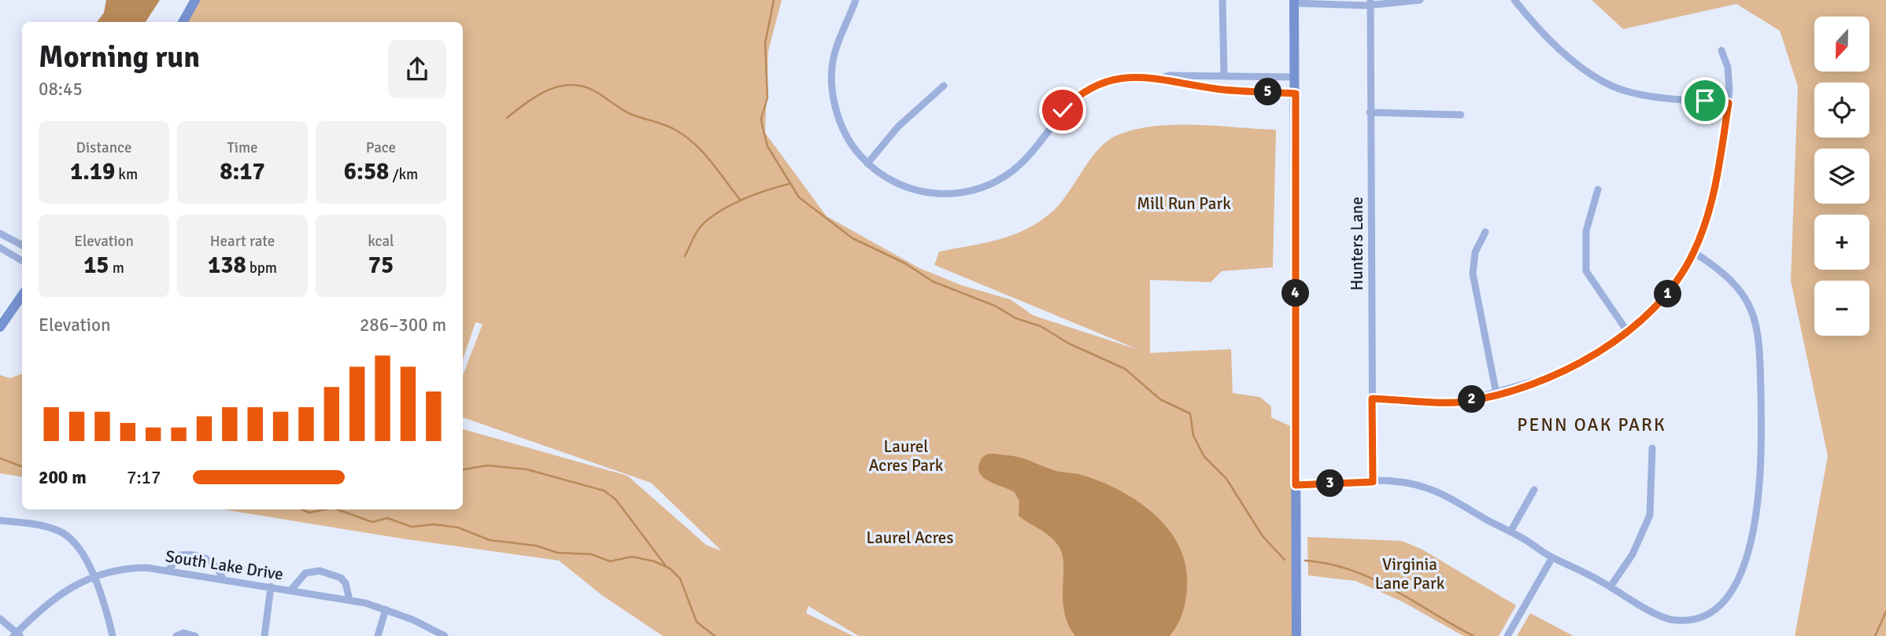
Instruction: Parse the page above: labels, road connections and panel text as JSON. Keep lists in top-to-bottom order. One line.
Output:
{"streets":{"street":["Hunters Lane","South Lake Drive"]},"districts":["PENN OAK PARK"],"parks":["Mill Run Park","Laurel Acres Park","Laurel Acres","Virginia Lane Park"],"north":"bottom","page":{"map_buttons":["+","−"],"heading":["Morning run","08:45"],"pins":["5","4","1","2","3"],"stats":[["Distance","1.19 km"],["Time","8:17"],["Pace","6:58 /km"],["Elevation","15 m"],["Heart rate","138 bpm"],["kcal","75"]],"chart":["Elevation","286–300 m"],"list":[{"name":"200 m","note":"7:17"}]}}
